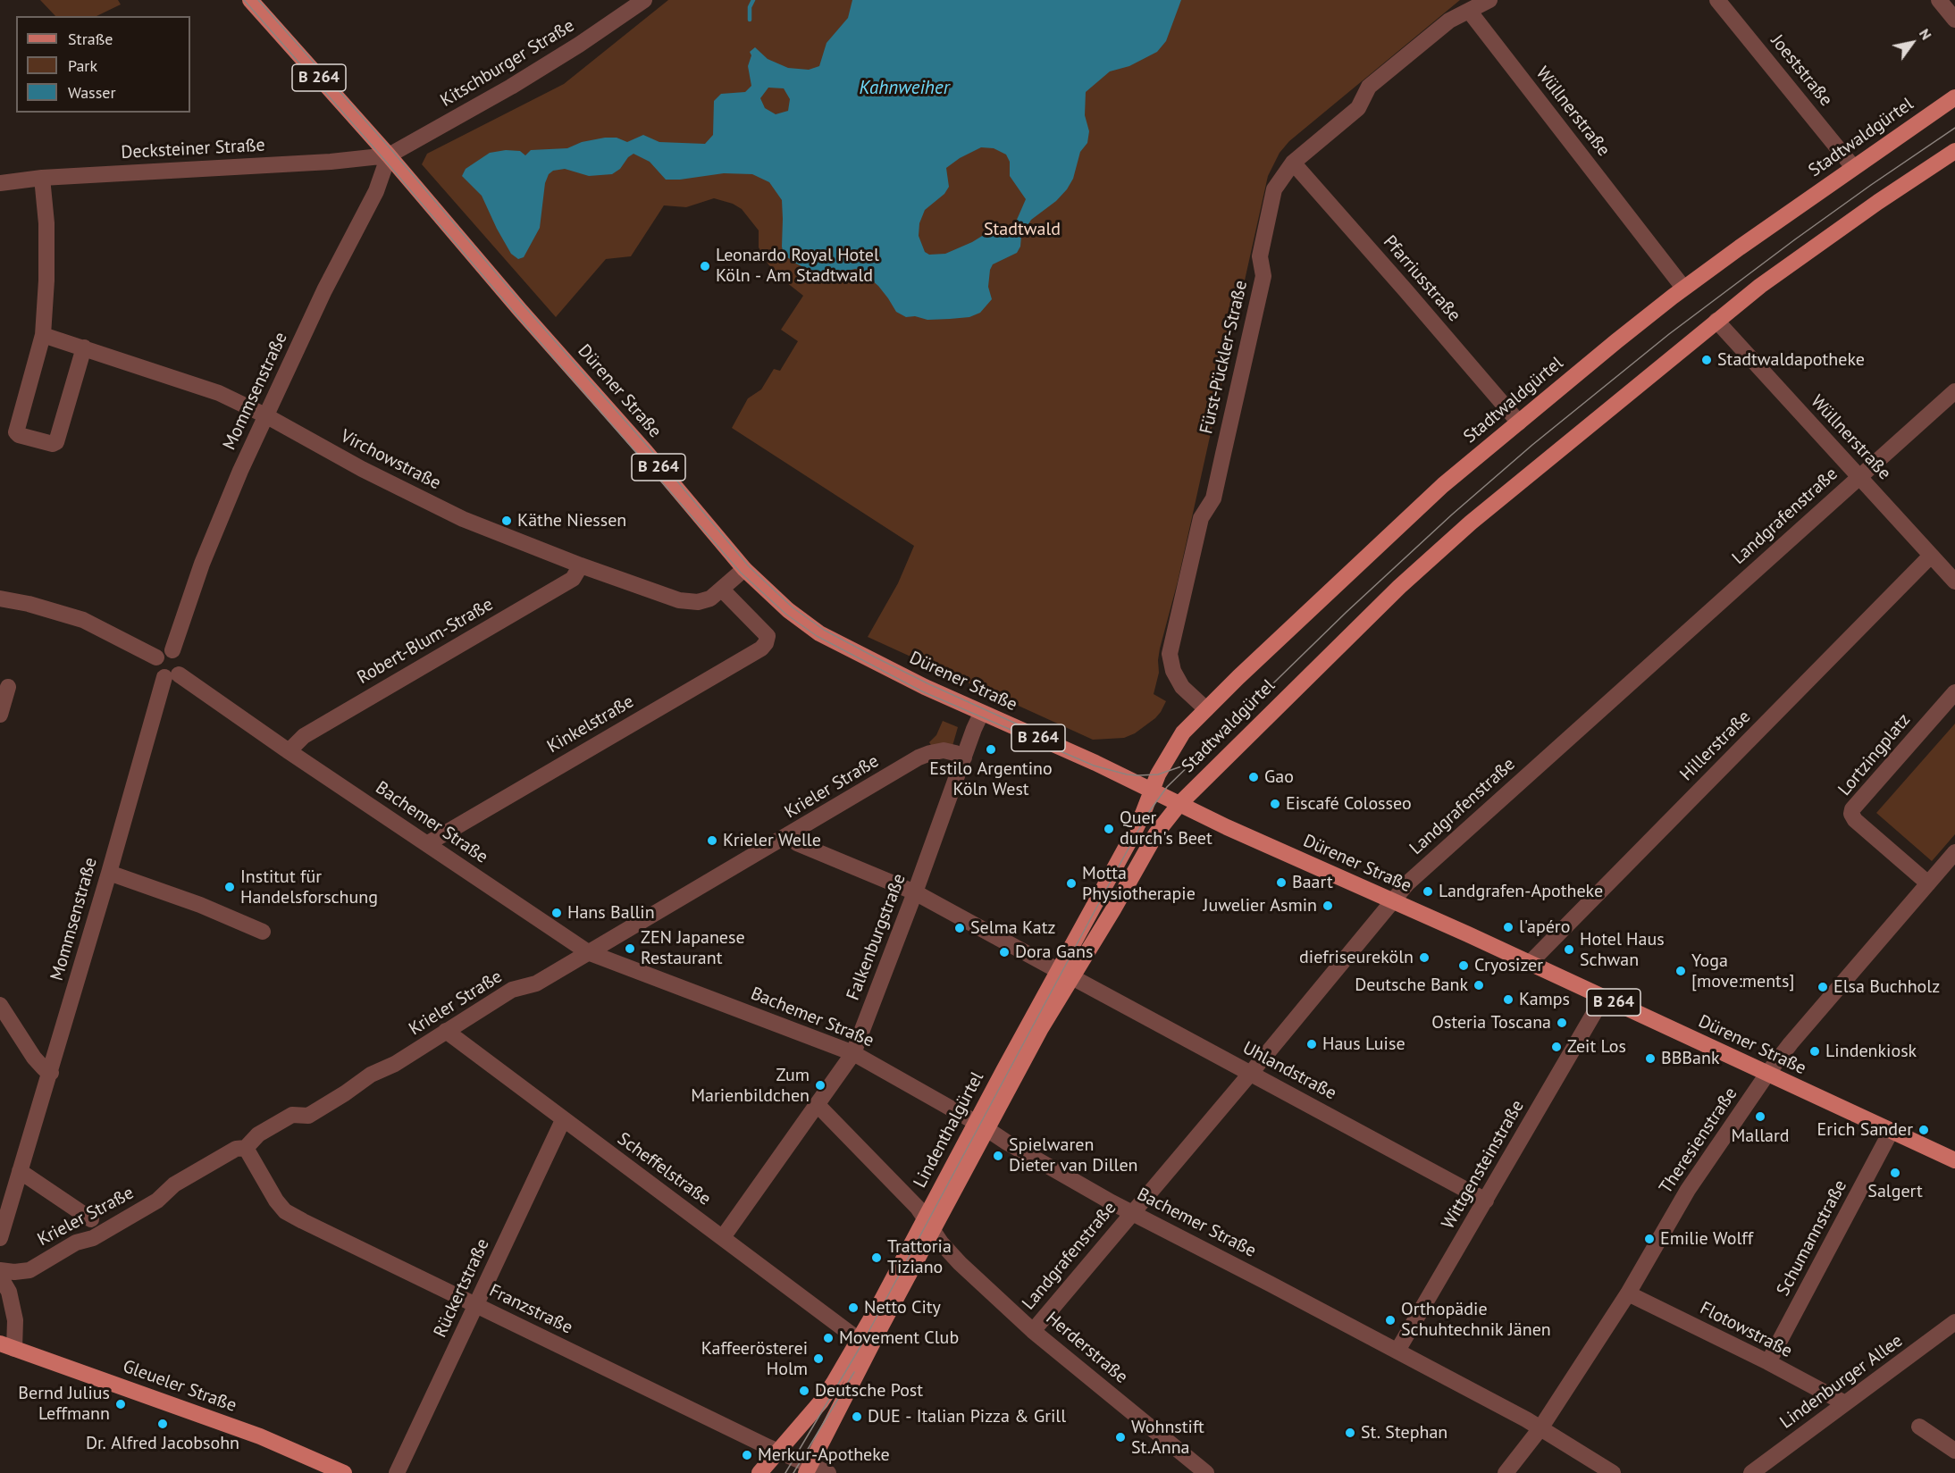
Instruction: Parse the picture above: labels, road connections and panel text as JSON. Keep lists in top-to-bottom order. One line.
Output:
{"streets":{"main road":["B 264","Stadtwaldgürtel","Dürener Straße","Lindenthalgürtel","Gleueler Straße"],"street":["Kitschburger Straße","Joeststraße","Wüllnerstraße","Decksteiner Straße","Pfarriusstraße","Fürst-Pückler-Straße","Mommsenstraße","Virchowstraße","Landgrafenstraße","Robert-Blum-Straße","Kinkelstraße","Hillerstraße","Lortzingplatz","Krieler Straße","Bachemer Straße","Falkenburgstraße","Uhlandstraße","Theresienstraße","Wittgensteinstraße","Scheffelstraße","Schumannstraße","Rückertstraße","Franzstraße","Flotowstraße","Herderstraße","Lindenburger Allee"]},"crossings":[["Kitschburger Straße","Decksteiner Straße"],["Kitschburger Straße","Mommsenstraße"],["Kitschburger Straße","Dürener Straße"],["Joeststraße","Stadtwaldgürtel"],["Wüllnerstraße","Stadtwaldgürtel"],["Wüllnerstraße","Fürst-Pückler-Straße"],["Wüllnerstraße","Landgrafenstraße"],["Wüllnerstraße","Hillerstraße"],["Stadtwaldgürtel","Pfarriusstraße"],["Stadtwaldgürtel","Fürst-Pückler-Straße"],["Stadtwaldgürtel","Dürener Straße"],["Stadtwaldgürtel","Lindenthalgürtel"],["Decksteiner Straße","Mommsenstraße"],["Decksteiner Straße","Dürener Straße"],["Pfarriusstraße","Fürst-Pückler-Straße"],["Mommsenstraße","Dürener Straße"],["Mommsenstraße","Virchowstraße"],["Mommsenstraße","Bachemer Straße"],["Dürener Straße","Virchowstraße"],["Dürener Straße","Landgrafenstraße"],["Dürener Straße","Hillerstraße"],["Dürener Straße","Falkenburgstraße"],["Dürener Straße","Lindenthalgürtel"],["Dürener Straße","Theresienstraße"],["Dürener Straße","Wittgensteinstraße"],["Dürener Straße","Schumannstraße"],["Virchowstraße","Robert-Blum-Straße"],["Virchowstraße","Kinkelstraße"],["Landgrafenstraße","Bachemer Straße"],["Landgrafenstraße","Uhlandstraße"],["Landgrafenstraße","Herderstraße"],["Robert-Blum-Straße","Bachemer Straße"],["Kinkelstraße","Bachemer Straße"],["Lortzingplatz","Theresienstraße"],["Krieler Straße","Bachemer Straße"],["Krieler Straße","Falkenburgstraße"],["Krieler Straße","Uhlandstraße"],["Krieler Straße","Scheffelstraße"],["Krieler Straße","Franzstraße"],["Bachemer Straße","Falkenburgstraße"],["Bachemer Straße","Lindenthalgürtel"],["Bachemer Straße","Theresienstraße"],["Bachemer Straße","Wittgensteinstraße"],["Falkenburgstraße","Uhlandstraße"],["Falkenburgstraße","Scheffelstraße"],["Falkenburgstraße","Herderstraße"],["Uhlandstraße","Lindenthalgürtel"],["Uhlandstraße","Wittgensteinstraße"],["Lindenthalgürtel","Scheffelstraße"],["Lindenthalgürtel","Franzstraße"],["Lindenthalgürtel","Herderstraße"],["Theresienstraße","Flotowstraße"],["Scheffelstraße","Rückertstraße"],["Schumannstraße","Flotowstraße"],["Rückertstraße","Franzstraße"],["Flotowstraße","Lindenburger Allee"]],"water":["Kahnweiher"],"parks":["Stadtwald"],"places":["Leonardo Royal Hotel Köln - Am Stadtwald","Stadtwaldapotheke","Käthe Niessen","Estilo Argentino Köln West","Gao","Eiscafé Colosseo","Quer durch's Beet","Krieler Welle","Baart","Motta Physiotherapie","Institut für Handelsforschung","Landgrafen-Apotheke","Juwelier Asmin","Hans Ballin","l'apéro","Selma Katz","ZEN Japanese Restaurant","Hotel Haus Schwan","Dora Gans","diefriseureköln","Cryosizer","Yoga [move:ments]","Deutsche Bank","Elsa Buchholz","Kamps","Osteria Toscana","Haus Luise","Zeit Los","Lindenkiosk","BBBank","Zum Marienbildchen","Mallard","Erich Sander","Spielwaren Dieter van Dillen","Salgert","Emilie Wolff","Trattoria Tiziano","Netto City","Orthopädie Schuhtechnik Jänen","Movement Club","Kaffeerösterei Holm","Deutsche Post","Bernd Julius Leffmann","DUE - Italian Pizza & Grill","Dr. Alfred Jacobsohn","St. Stephan","Wohnstift St.Anna","Merkur-Apotheke"],"legend":["Straße","Park","Wasser"],"north":"top right"}
